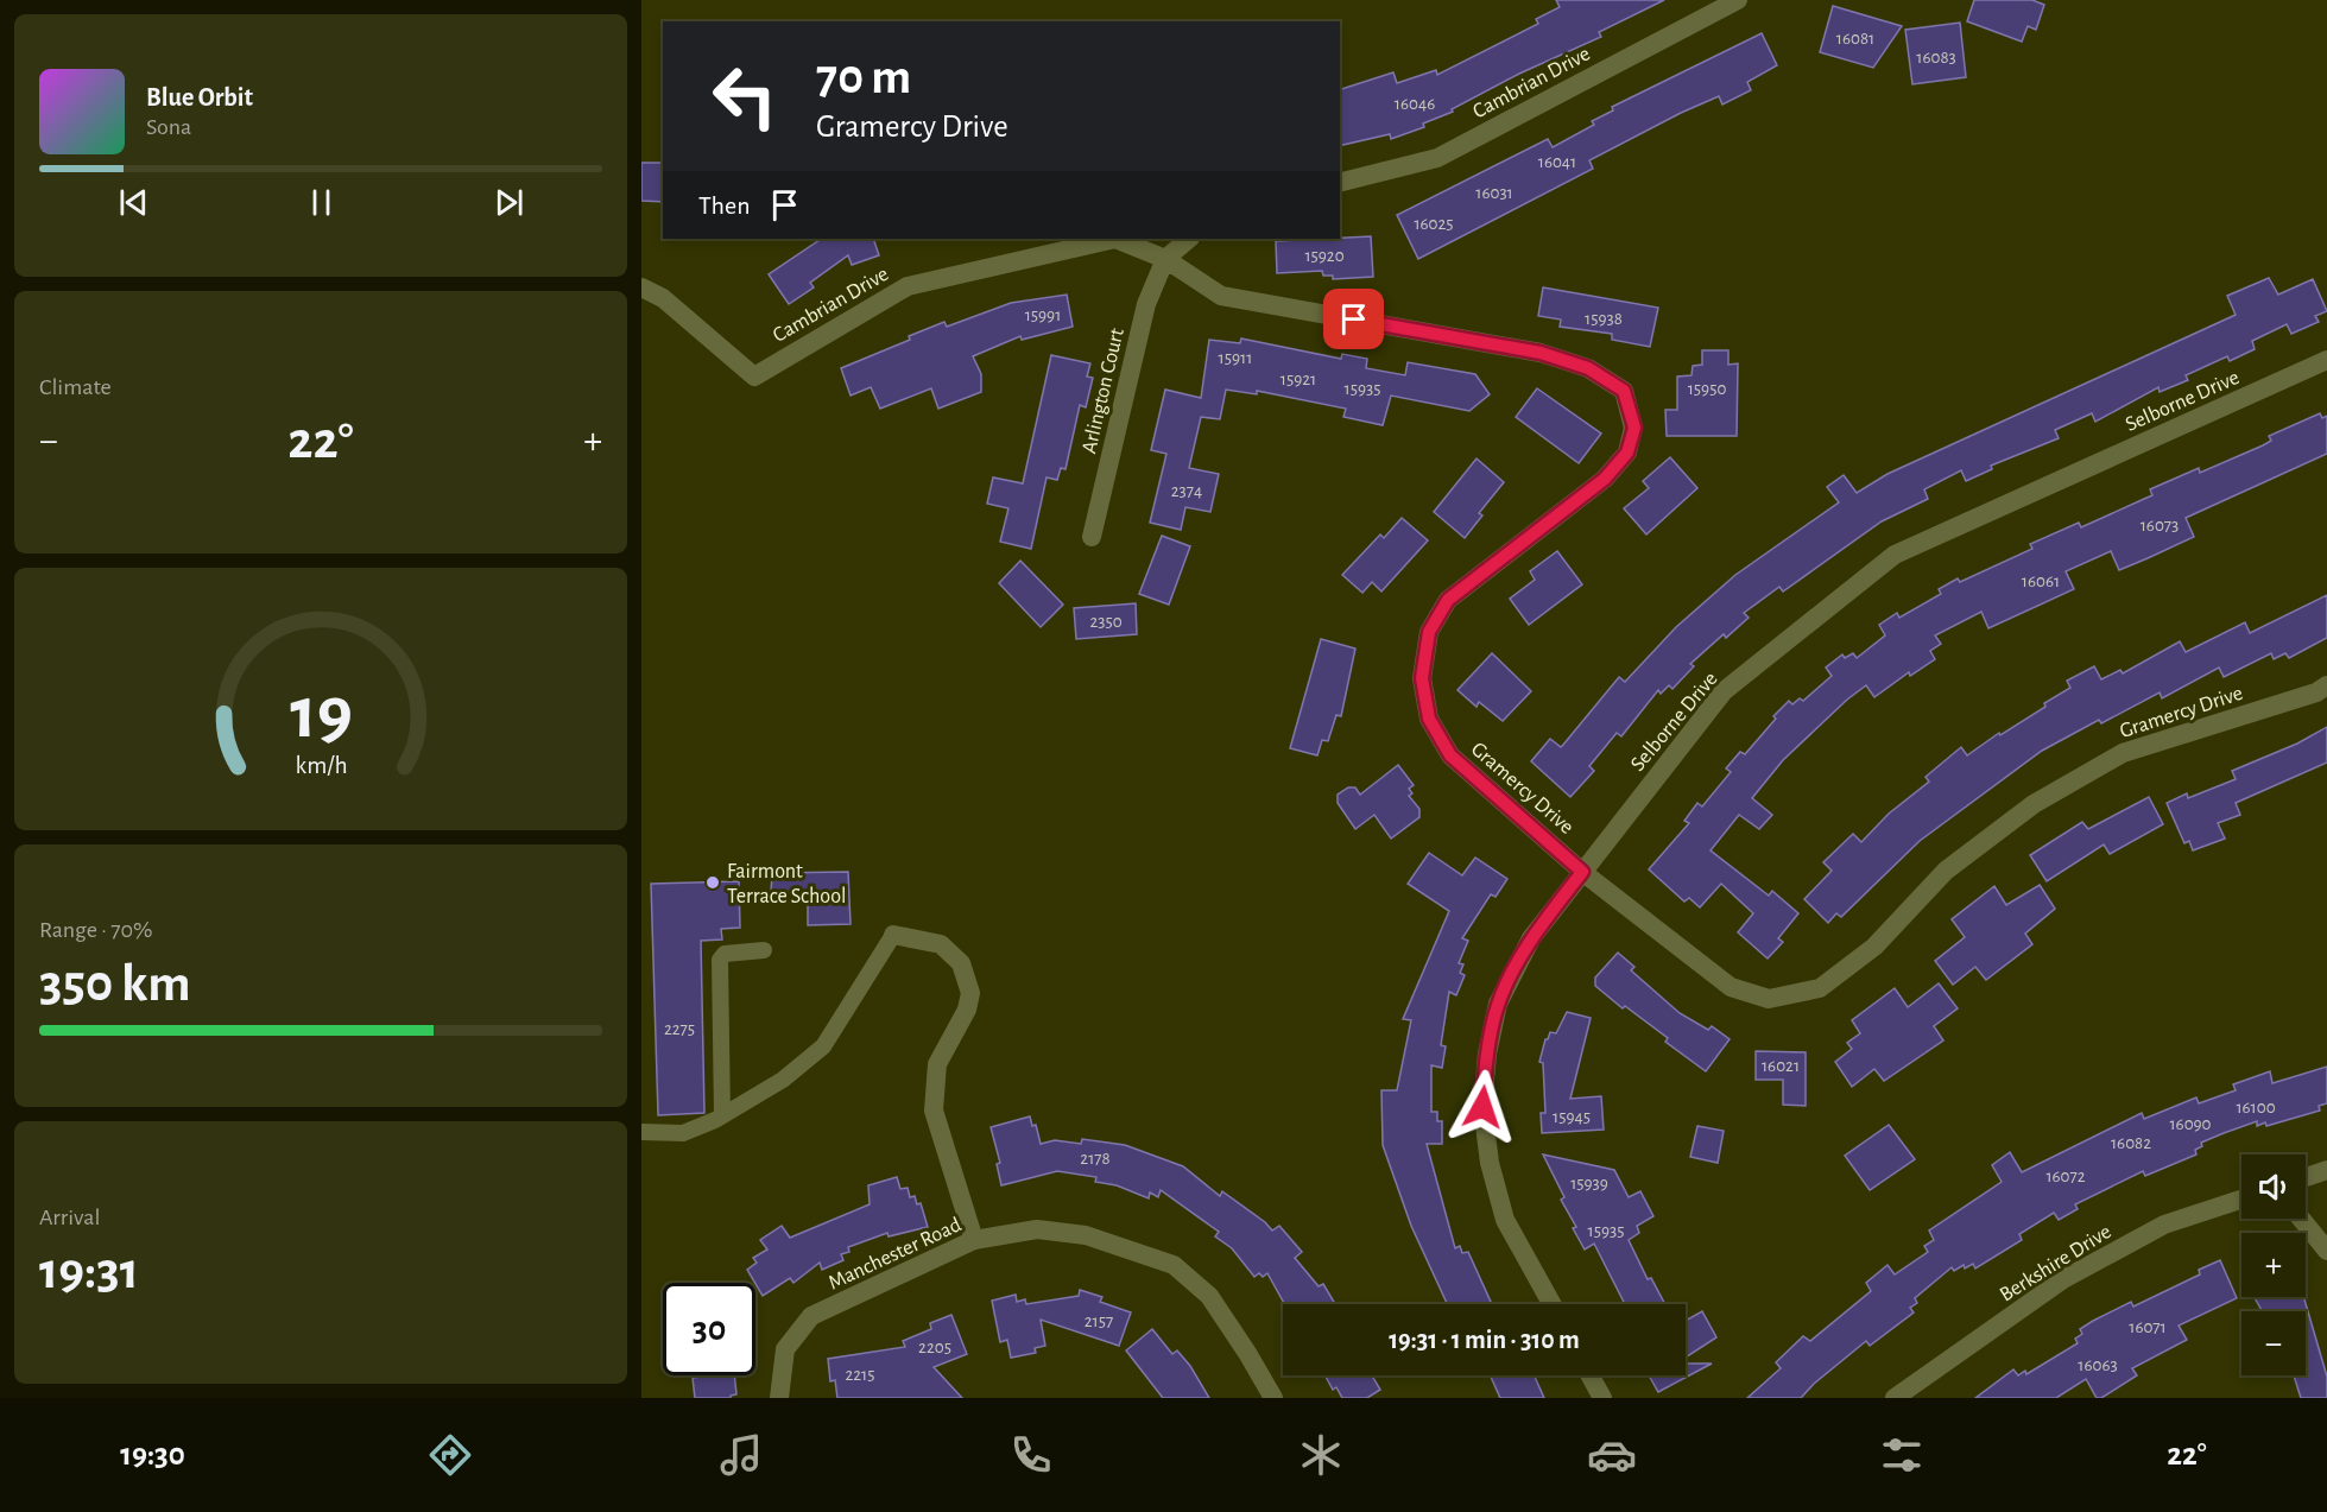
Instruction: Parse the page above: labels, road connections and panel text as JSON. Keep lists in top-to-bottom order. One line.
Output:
{"streets":{"street":["Cambrian Drive","Arlington Court","Selborne Drive","Gramercy Drive","Manchester Road","Berkshire Drive"]},"crossings":[["Cambrian Drive","Arlington Court"],["Cambrian Drive","Gramercy Drive"],["Arlington Court","Gramercy Drive"],["Selborne Drive","Gramercy Drive"]],"places":["Fairmont Terrace School"],"house_numbers":["16081","16083","16046","16041","16031","16025","15920","15991","15938","15911","15921","15935","15950","2374","16073","16061","2350","2275","16021","16100","15945","16090","16082","2178","16072","15939","15935","2157","16071","2205","16063","2215"],"page":{"turn":["70 m","Gramercy Drive"],"song":["Blue Orbit","Sona"],"then":"Then","tile":["Climate",["Range · 70%","350 km"],["Arrival","19:31"]],"heat":["−","22°","+"],"map_buttons":["+","−"],"limit":"30","trip":"19:31 · 1 min · 310 m","tabs":["19:30","22°"],"gauge":["19","km/h"]}}
